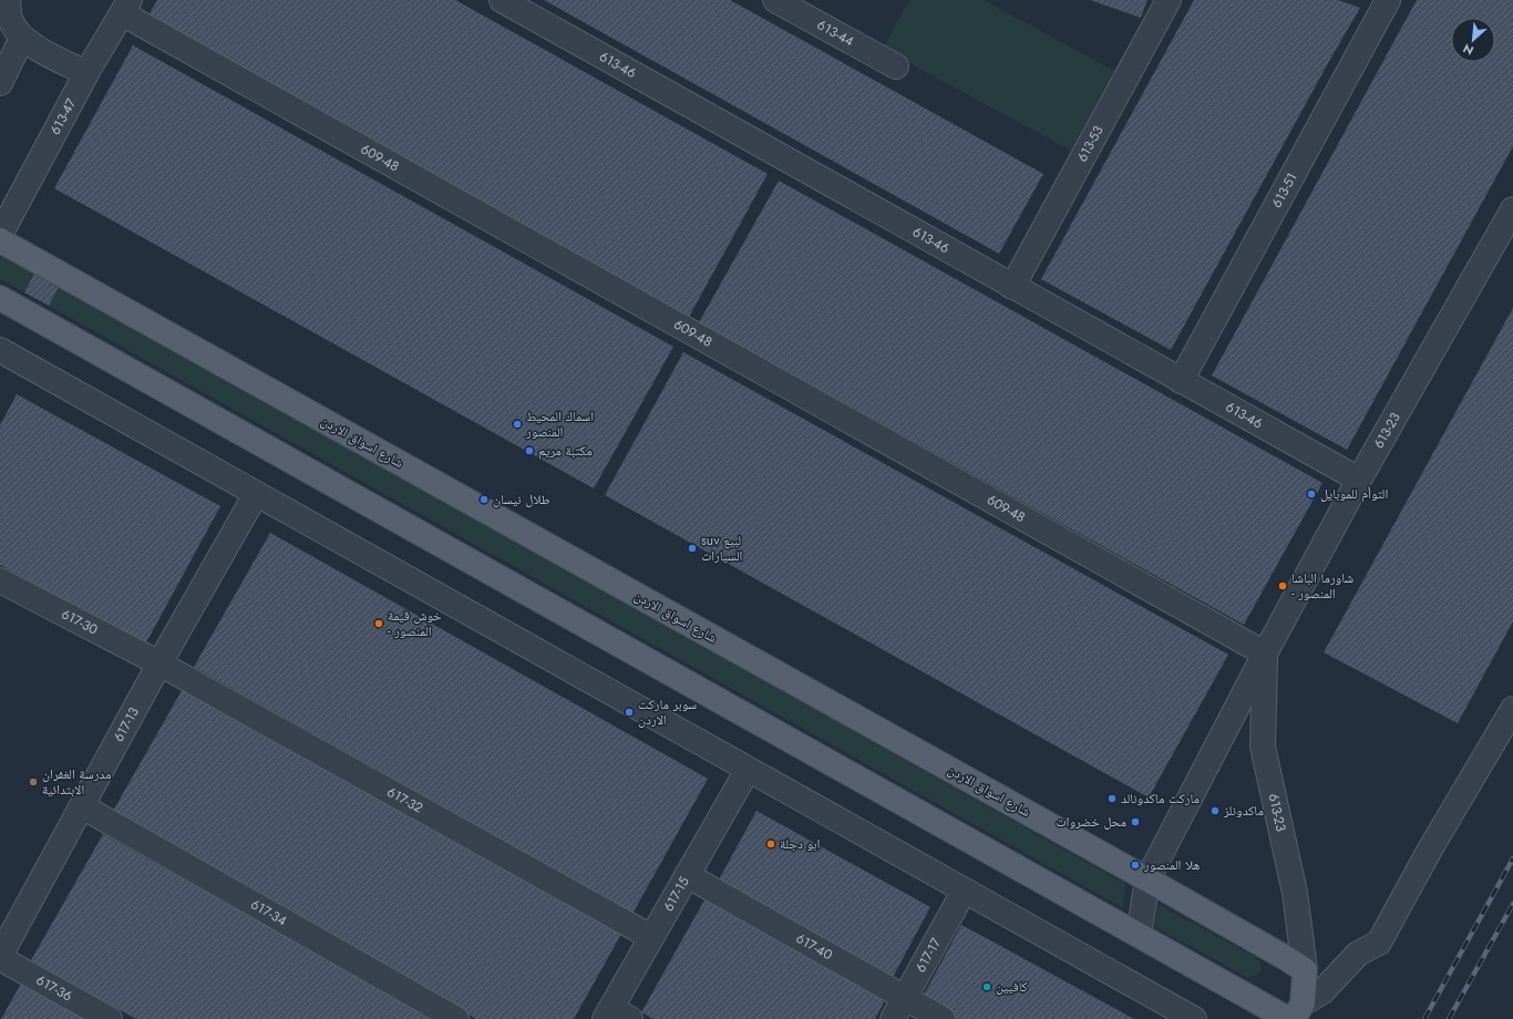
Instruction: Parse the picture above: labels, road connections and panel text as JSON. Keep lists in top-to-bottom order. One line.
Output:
{"streets":{"main road":["شارع اسواق الاردن"],"street":["613-44","613-46","613-47","613-53","609-48","613-51","613-23","617-30","617-13","617-32","617-15","617-34","617-40","617-17","617-36"]},"crossings":[["613-46","613-53"],["613-46","613-51"],["613-46","613-23"],["613-47","609-48"],["609-48","613-23"],["613-23","شارع اسواق الاردن"],["617-30","617-13"],["617-30","617-32"],["617-13","617-32"],["617-13","617-34"],["617-13","617-36"],["617-32","617-15"],["617-15","617-40"],["617-40","617-17"]],"places":["اسماك المحيط المنصور","مكتبة مريم","التوأم للموبايل","طلال نيسان","suv لبيع السيارات","شاورما الباشا - المنصور","خوش قيمة - المنصور","سوبر ماركت الاردن","مدرسة الغفران الابتدائية","ماركت ماكدونالد","ماكدونلز","محل خضروات","ابو دجلة","هلا المنصور","كافيين"],"north":"bottom left"}
